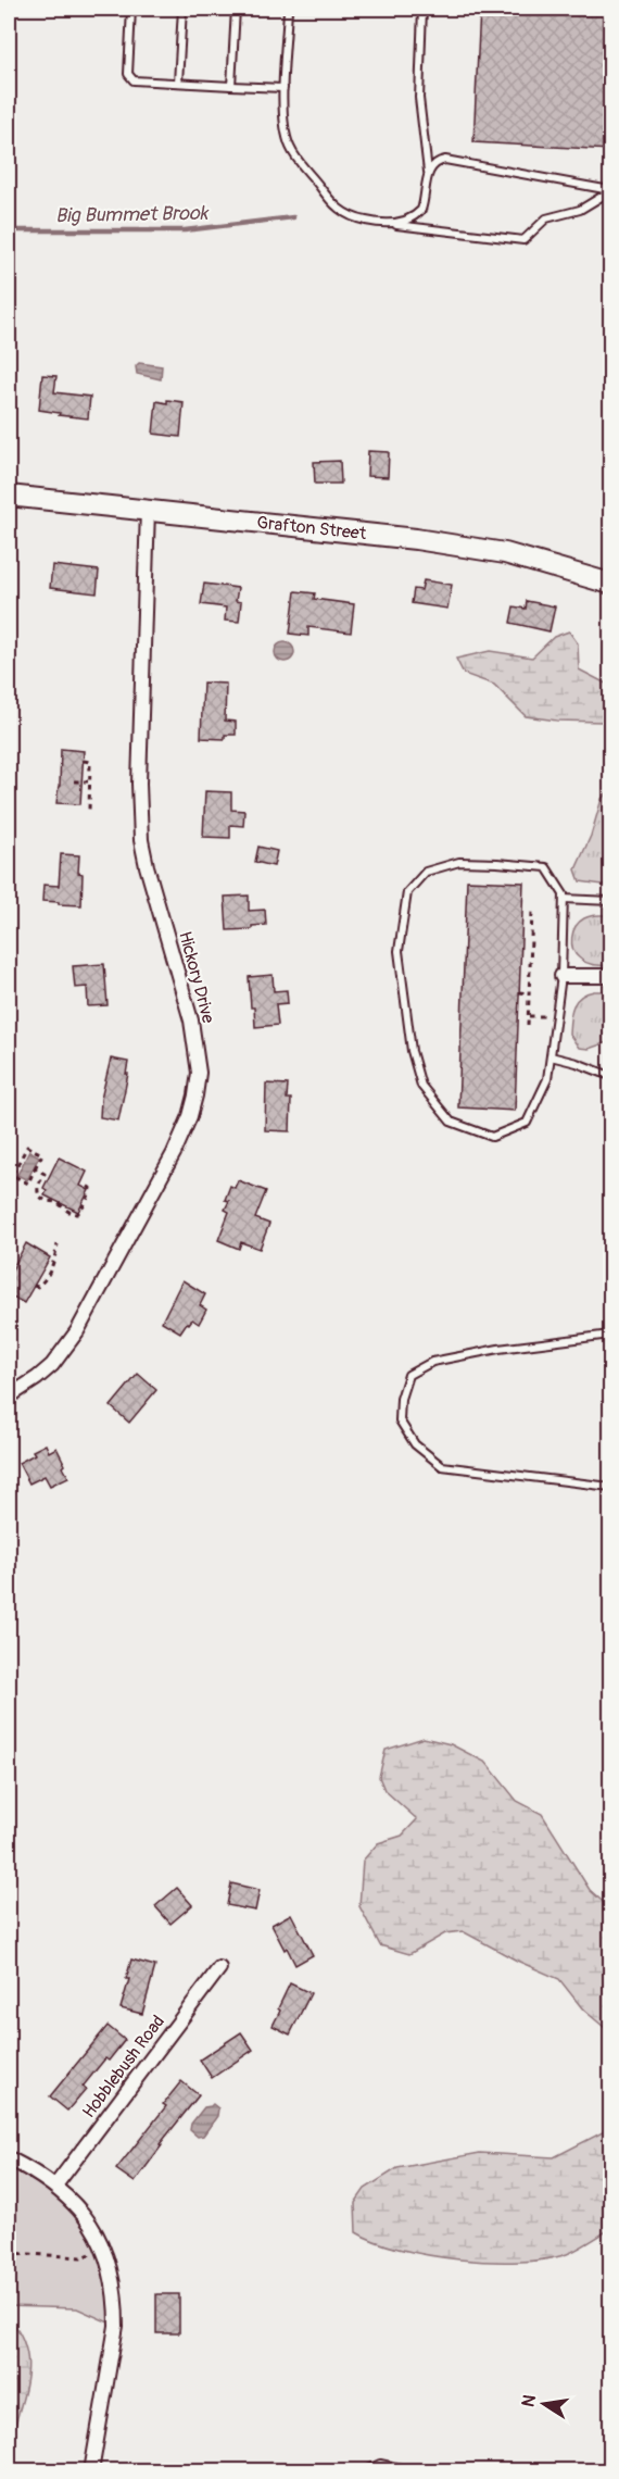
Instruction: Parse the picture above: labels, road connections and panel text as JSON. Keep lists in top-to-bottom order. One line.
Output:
{"streets":{"street":["Grafton Street","Hickory Drive","Hobblebush Road"]},"crossings":[["Grafton Street","Hickory Drive"]],"water":["Big Bummet Brook"],"north":"left"}
